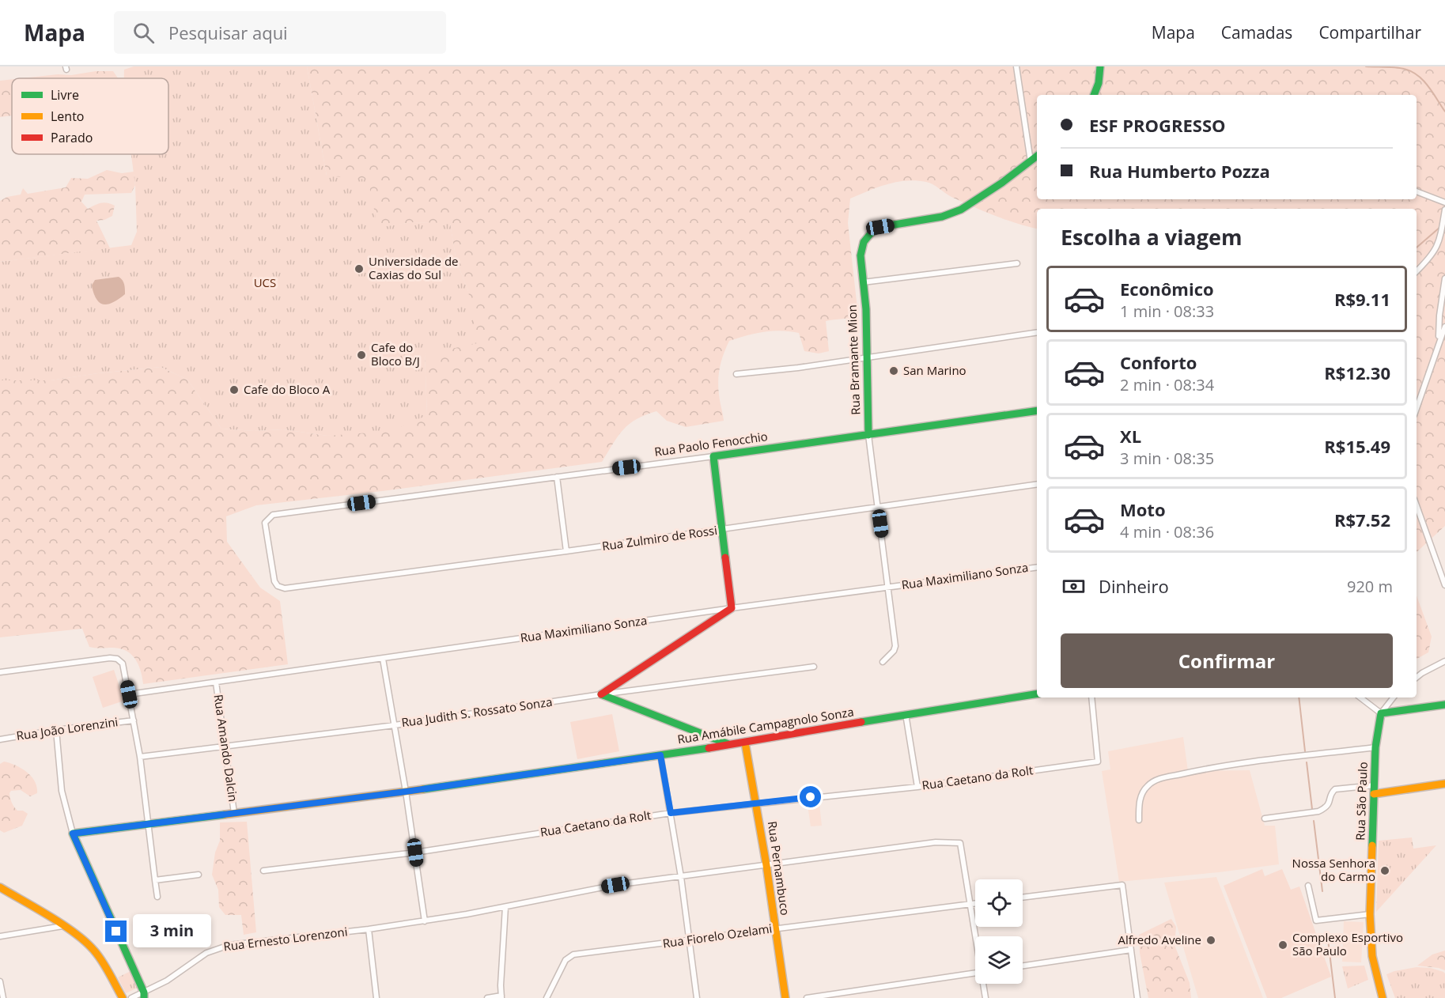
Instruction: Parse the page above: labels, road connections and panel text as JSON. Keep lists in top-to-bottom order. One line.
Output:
{"streets":{"street":["Rua Bramante Mion","Rua Paolo Fenocchio","Rua Zulmiro de Rossi","Rua Maximiliano Sonza","Rua Judith S. Rossato Sonza","Rua Amábile Campagnolo Sonza","Rua João Lorenzini","Rua Amando Dalcin","Rua Caetano da Rolt","Rua São Paulo","Rua Pernambuco","Rua Fiorelo Ozelami","Rua Ernesto Lorenzoni"]},"crossings":[["Rua Bramante Mion","Rua Paolo Fenocchio"],["Rua Bramante Mion","Rua Zulmiro de Rossi"],["Rua Bramante Mion","Rua Maximiliano Sonza"],["Rua Paolo Fenocchio","Rua Zulmiro de Rossi"],["Rua Maximiliano Sonza","Rua Amando Dalcin"],["Rua Judith S. Rossato Sonza","Rua Amando Dalcin"],["Rua Amábile Campagnolo Sonza","Rua Amando Dalcin"],["Rua Amábile Campagnolo Sonza","Rua Pernambuco"],["Rua Caetano da Rolt","Rua Pernambuco"],["Rua Pernambuco","Rua Fiorelo Ozelami"],["Rua Pernambuco","Rua Ernesto Lorenzoni"],["Rua Fiorelo Ozelami","Rua Ernesto Lorenzoni"]],"parks":["UCS"],"places":["Universidade de Caxias do Sul","Cafe do Bloco B/J","San Marino","Cafe do Bloco A","Nossa Senhora do Carmo","Alfredo Aveline","Complexo Esportivo São Paulo"],"legend":["Livre","Lento","Parado"],"page":{"header":"Mapa","search":"Pesquisar aqui","nav":["Mapa","Camadas","Compartilhar"],"banner":["ESF PROGRESSO","Rua Humberto Pozza"],"heading":"Escolha a viagem","list":[{"name":"Econômico","note":"1 min · 08:33","value":"R$9.11"},{"name":"Conforto","note":"2 min · 08:34","value":"R$12.30"},{"name":"XL","note":"3 min · 08:35","value":"R$15.49"},{"name":"Moto","note":"4 min · 08:36","value":"R$7.52"}],"pay":["Dinheiro","920 m"],"buttons":"Confirmar","bubble":"3 min"}}
